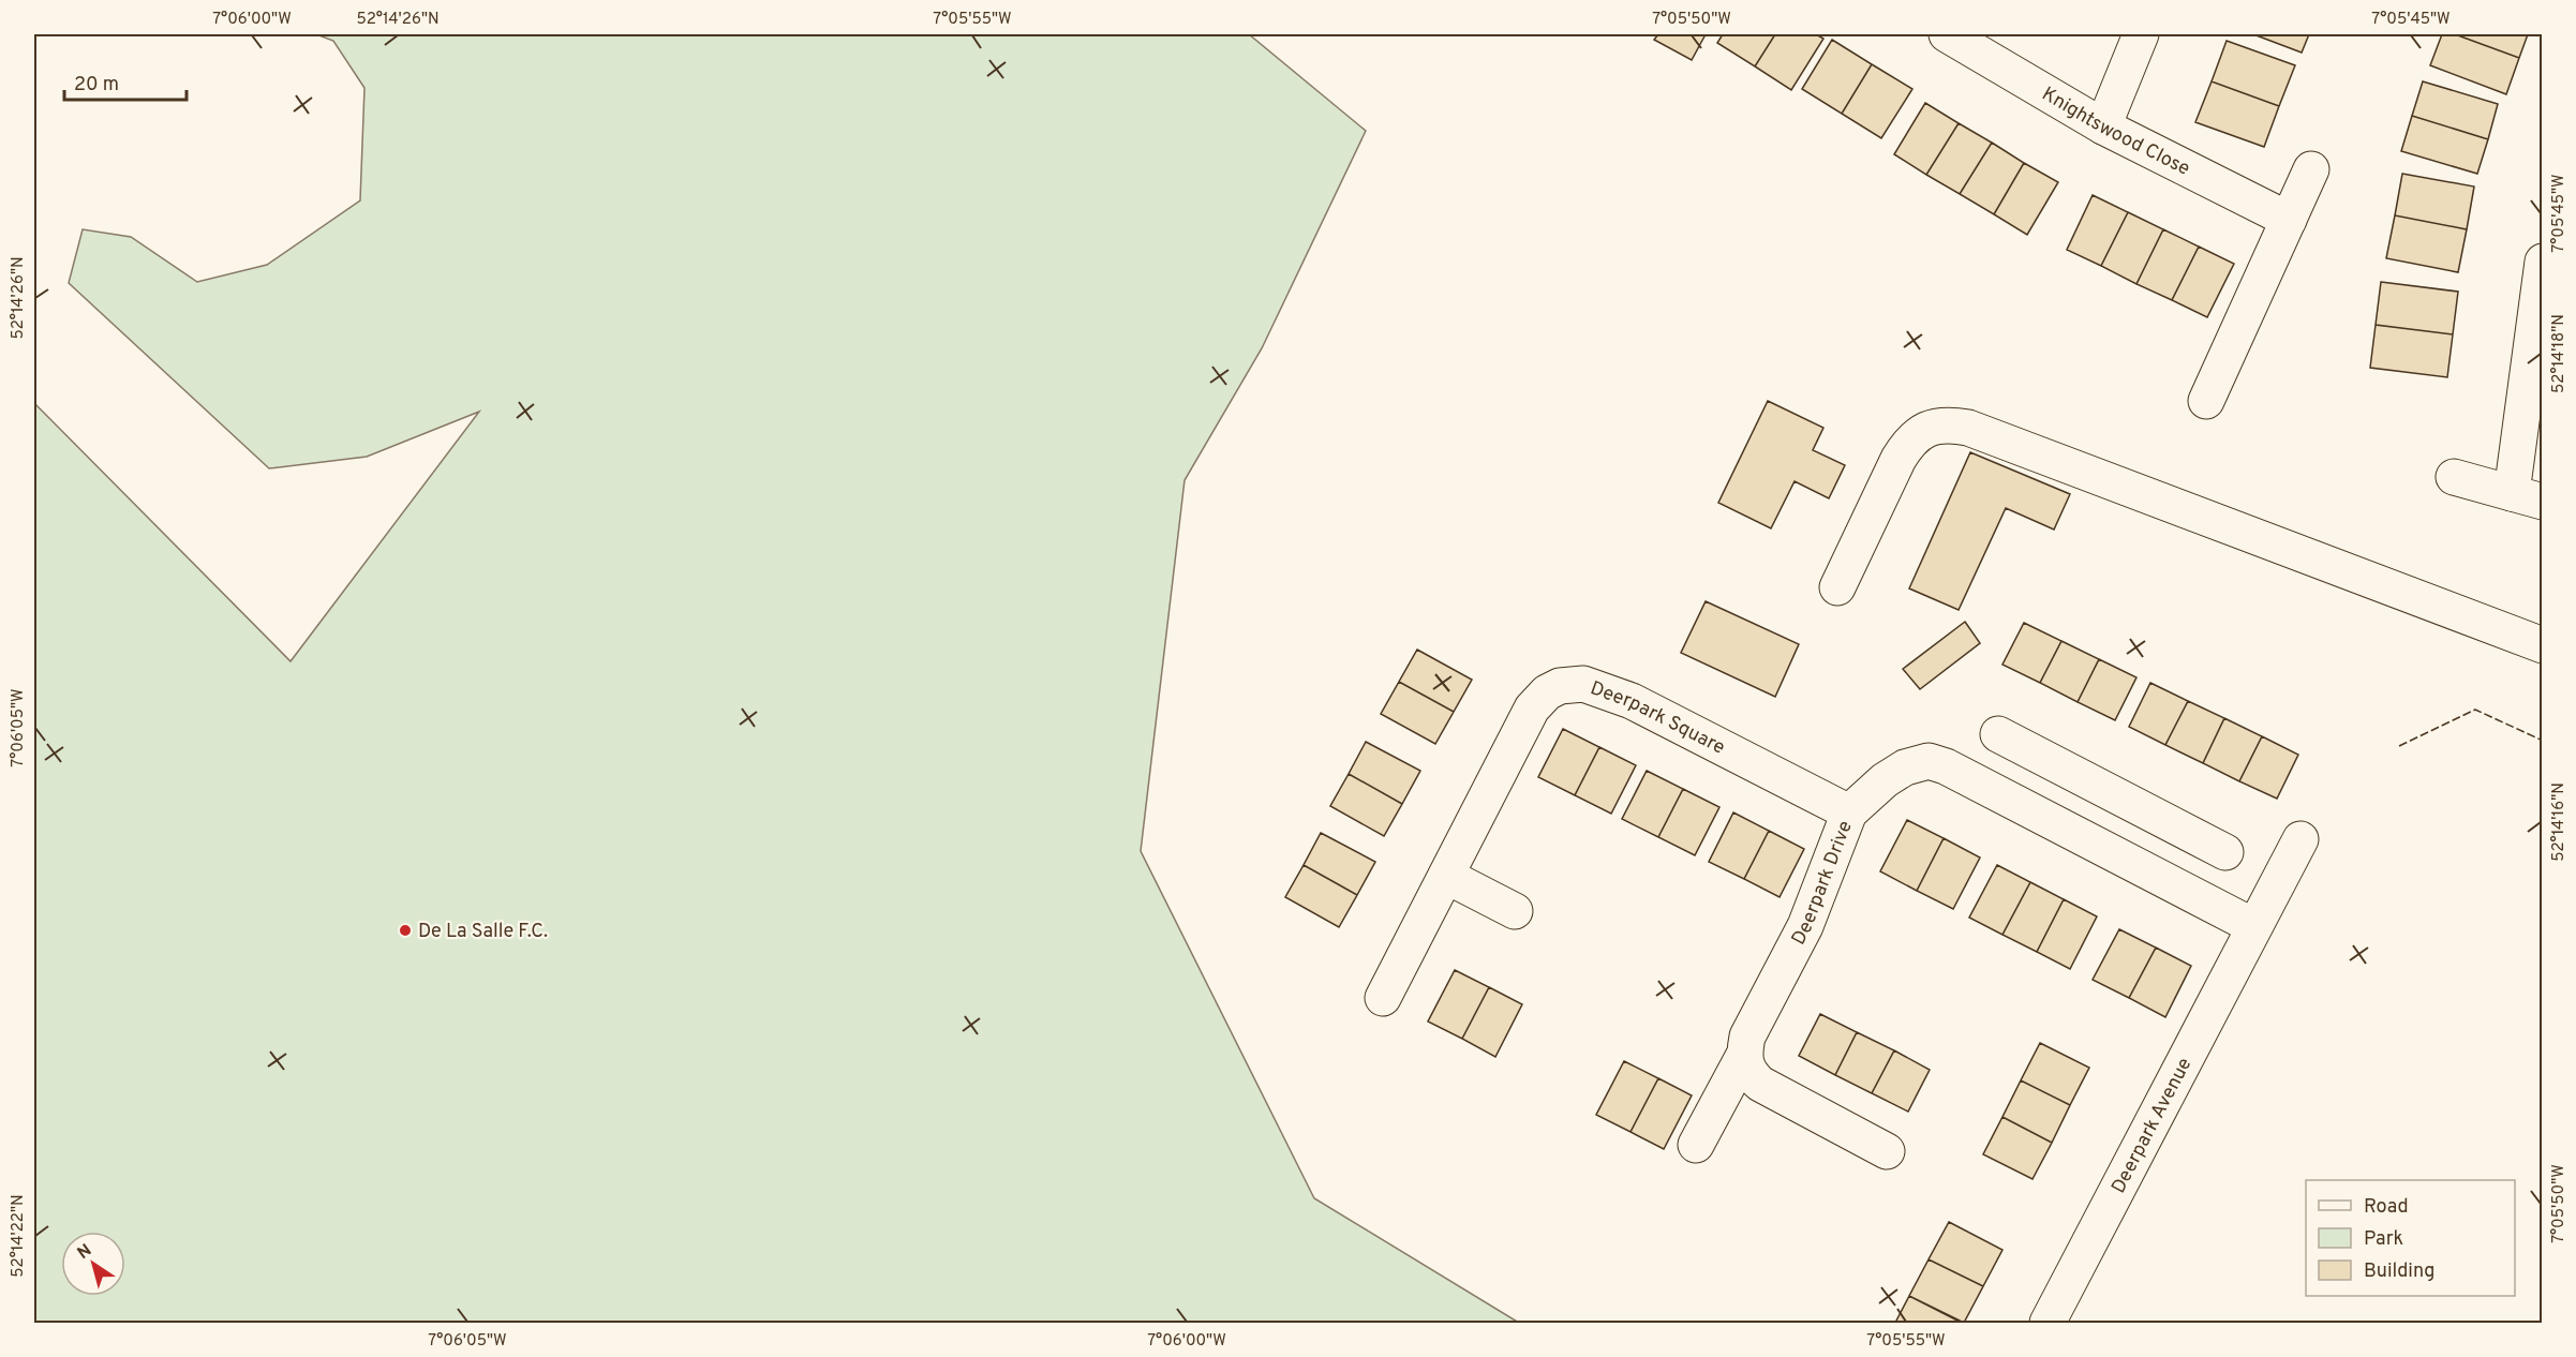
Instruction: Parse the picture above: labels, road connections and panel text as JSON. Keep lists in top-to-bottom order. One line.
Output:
{"streets":{"street":["Knightswood Close","Deerpark Square","Deerpark Drive","Deerpark Avenue"]},"crossings":[["Deerpark Square","Deerpark Drive"],["Deerpark Drive","Deerpark Avenue"]],"places":["De La Salle F.C."],"legend":["Road","Park","Building"],"scale_bar":"20 m","north":"top left","coordinates":["7°06'00\"W","52°14'26\"N","7°05'55\"W","7°05'50\"W","7°05'45\"W","52°14'18\"N","7°06'05\"W","52°14'16\"N","52°14'22\"N"]}
